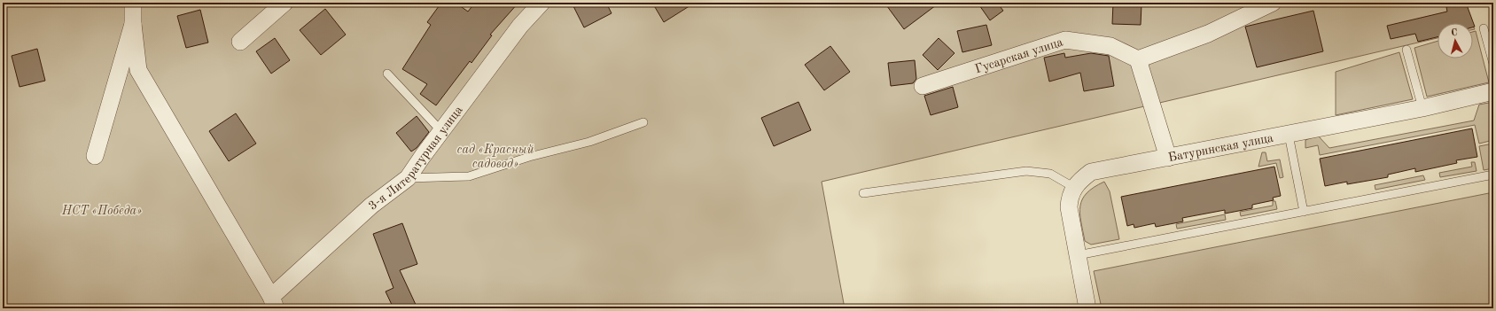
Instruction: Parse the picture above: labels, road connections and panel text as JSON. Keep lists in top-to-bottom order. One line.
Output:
{"streets":{"street":["Гусарская улица","Батуринская улица","3-я Литературная улица"]},"parks":["сад «Красный садовод»","НСТ «Победа»"],"north":"top"}
